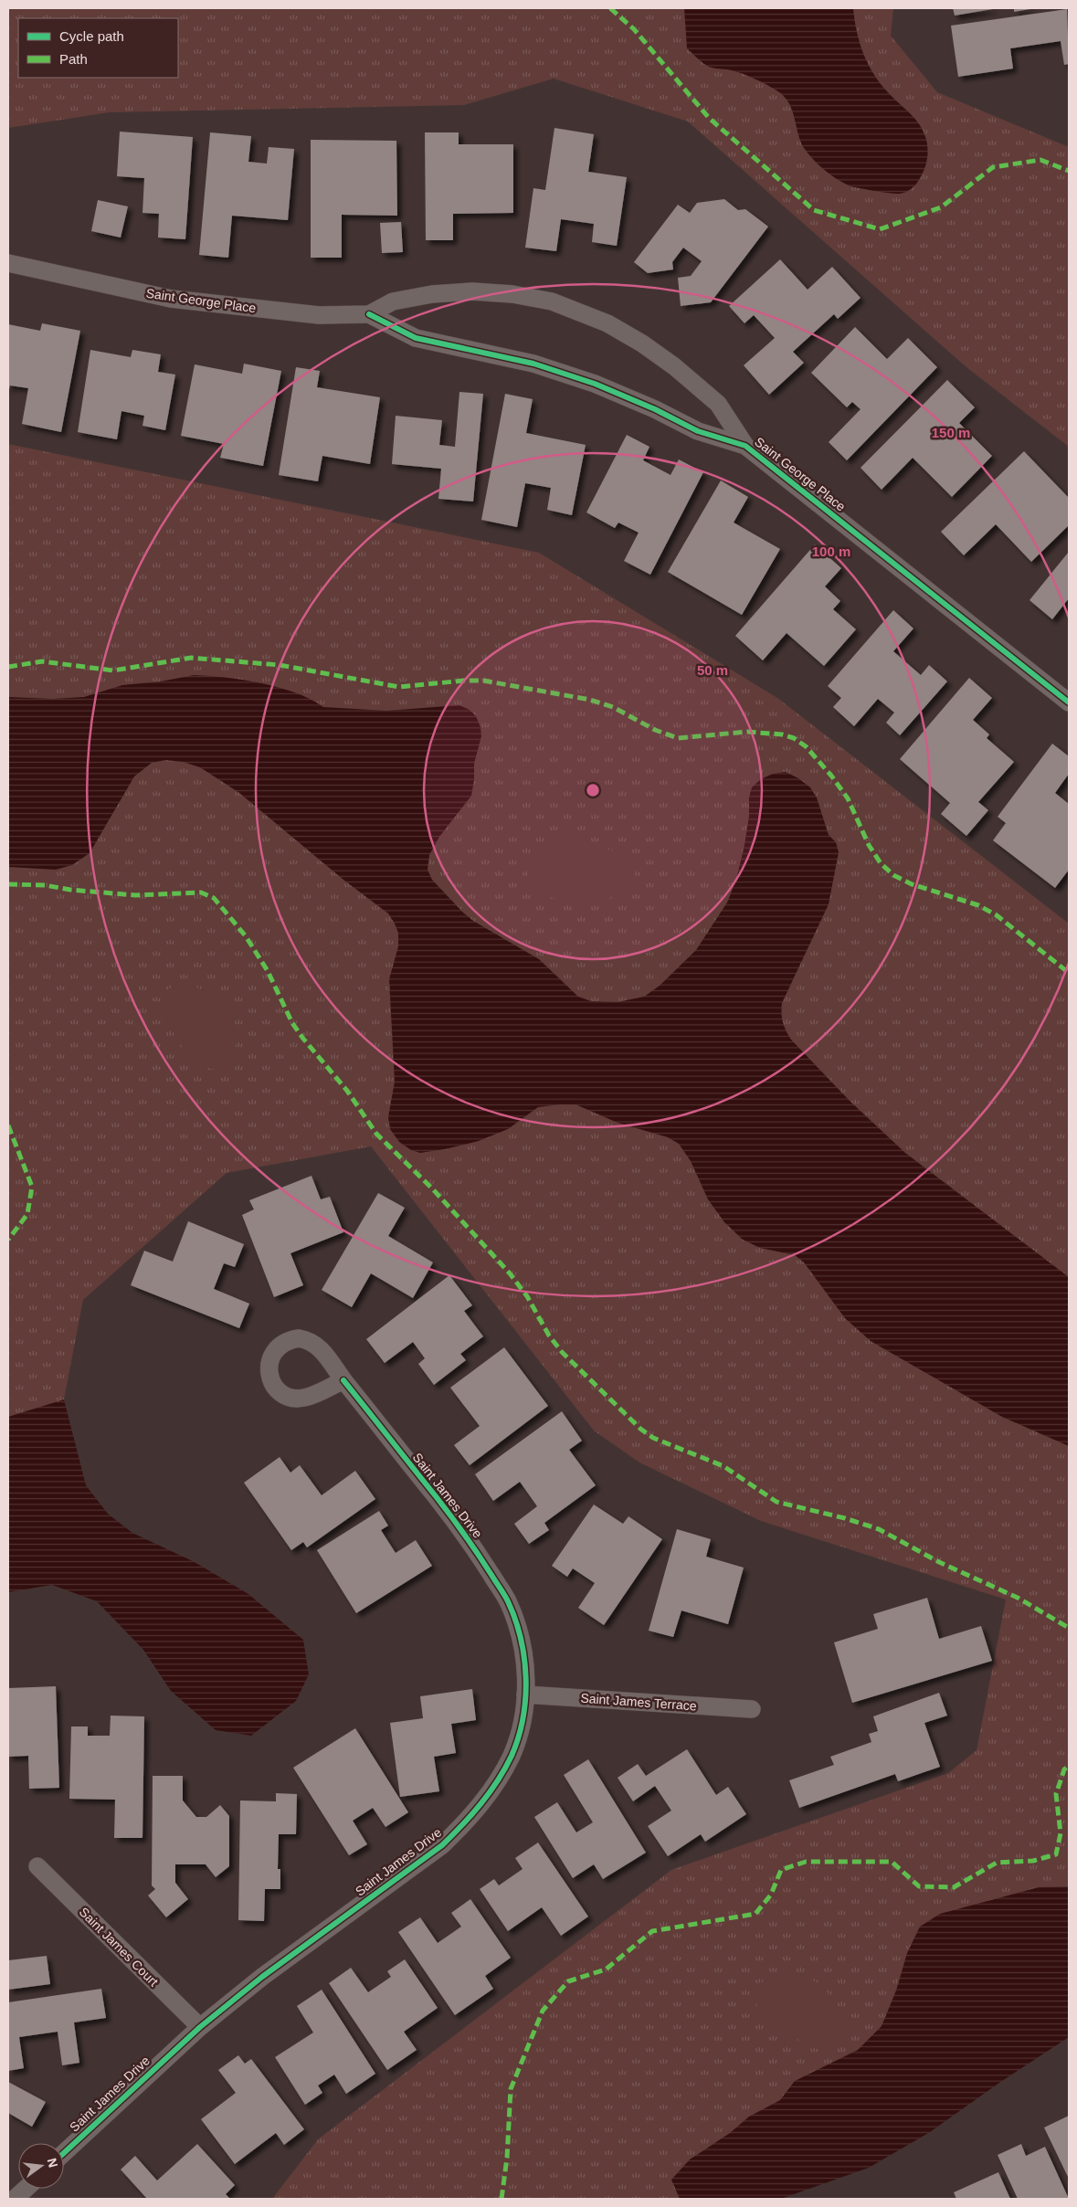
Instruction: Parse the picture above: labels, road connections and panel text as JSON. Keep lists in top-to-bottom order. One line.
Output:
{"streets":{"street":["Saint George Place","Saint James Drive","Saint James Terrace","Saint James Court"]},"crossings":[["Saint James Drive","Saint James Terrace"],["Saint James Drive","Saint James Court"]],"legend":["Cycle path","Path"],"north":"right","rings":["150 m","100 m","50 m"]}
